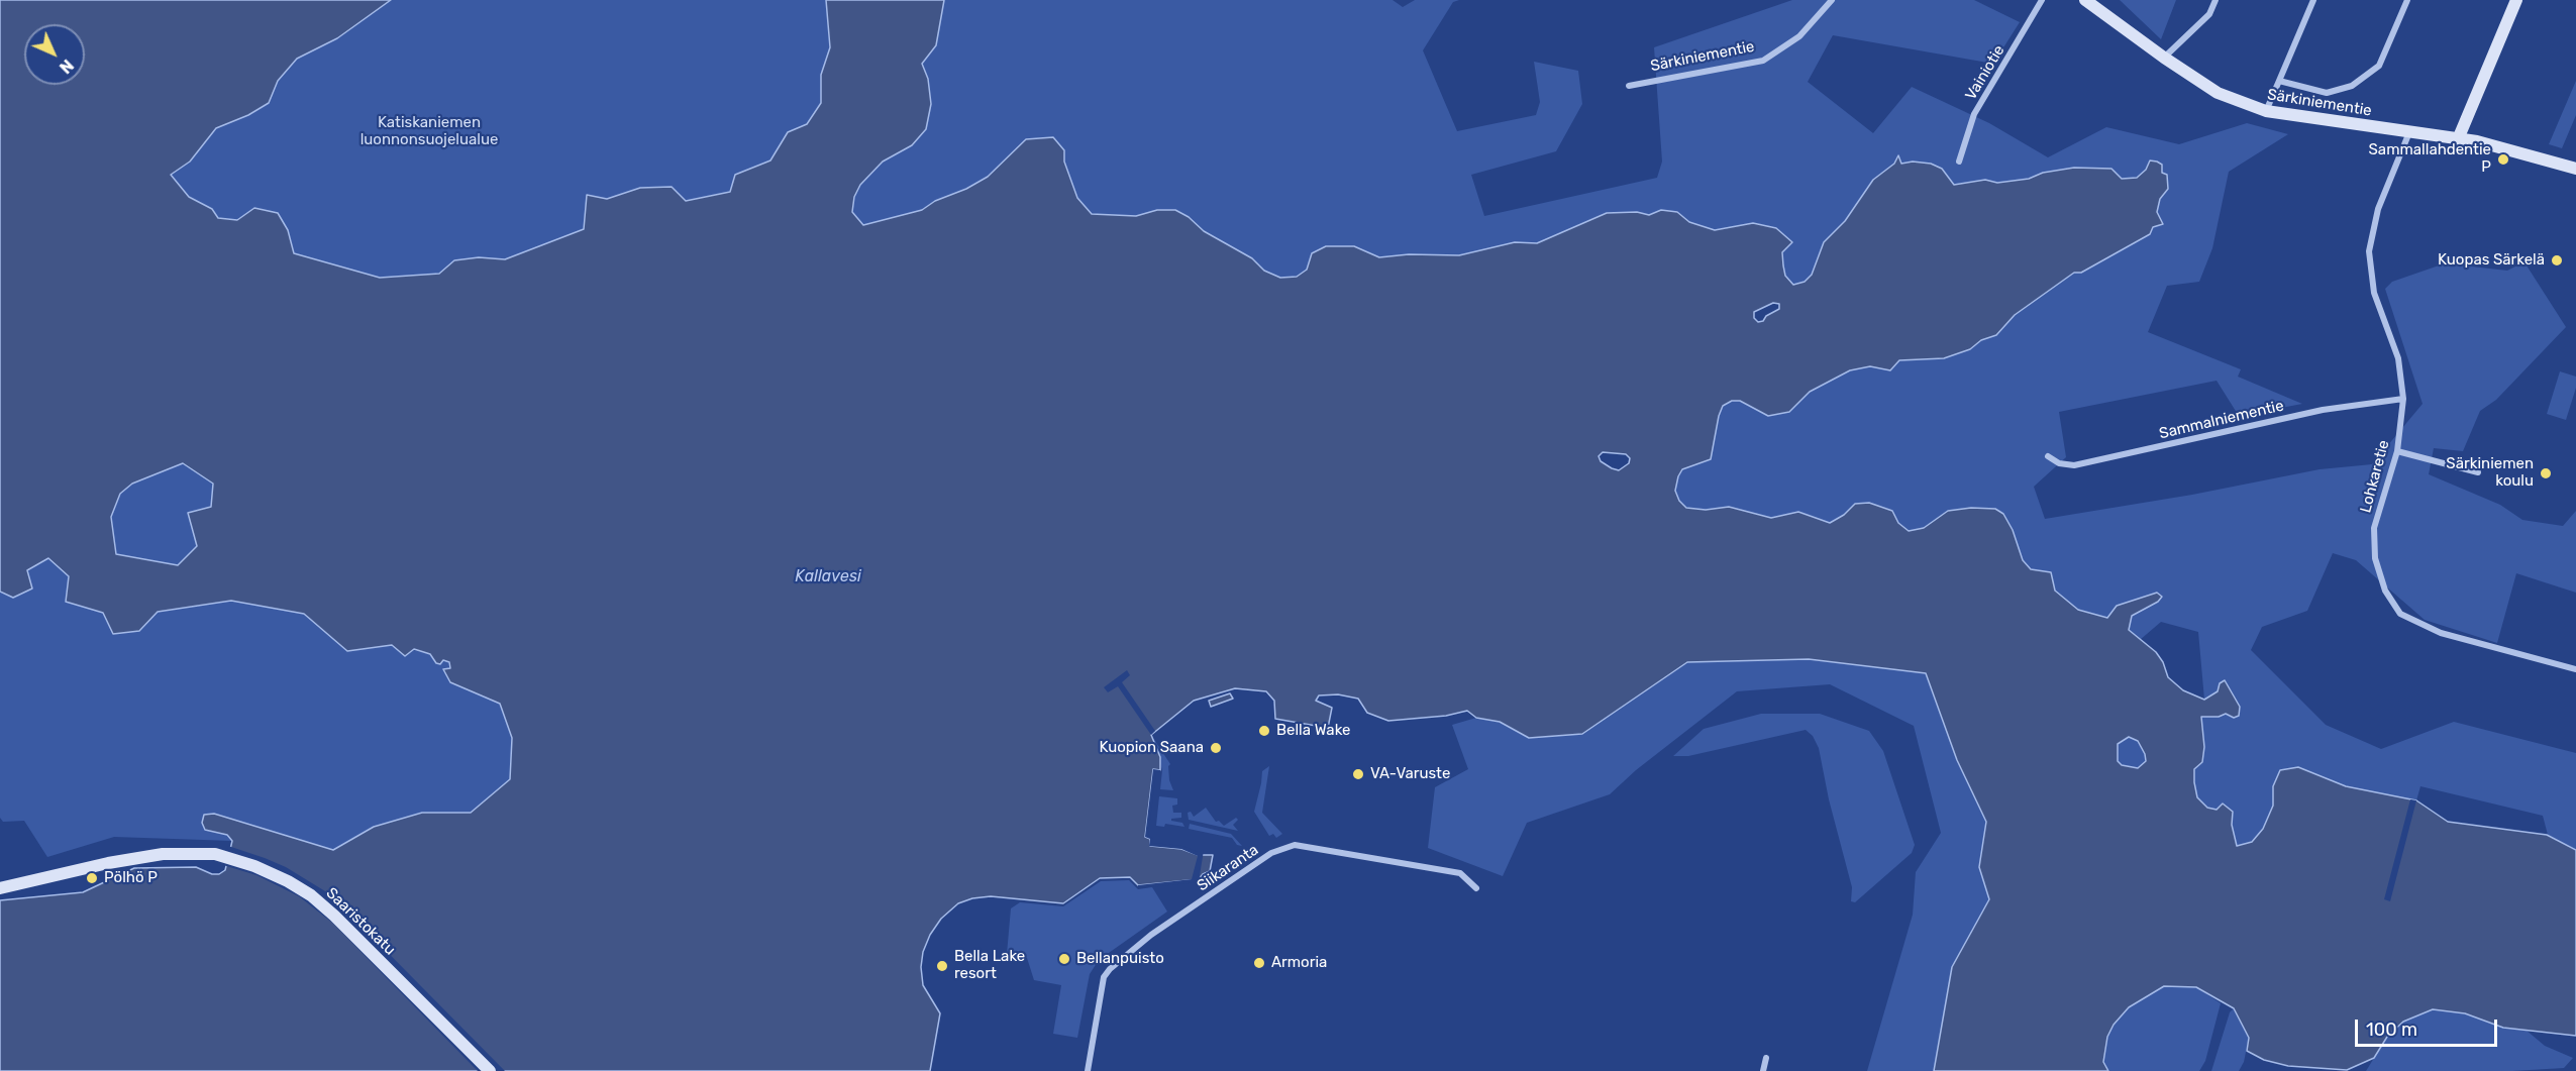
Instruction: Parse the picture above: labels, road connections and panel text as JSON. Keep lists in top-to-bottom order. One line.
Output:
{"streets":{"street":["Särkiniementie","Vainiotie","Sammalniementie","Lohkaretie","Siikaranta","Saaristokatu"]},"crossings":[["Särkiniementie","Lohkaretie"],["Sammalniementie","Lohkaretie"]],"water":["Kallavesi"],"parks":["Katiskaniemen luonnonsuojelualue"],"places":["Sammallahdentie P","Kuopas Särkelä","Särkiniemen koulu","Bella Wake","Kuopion Saana","VA-Varuste","Pölhö P","Bellanpuisto","Armoria","Bella Lake resort"],"scale_bar":"100 m","north":"bottom right"}
